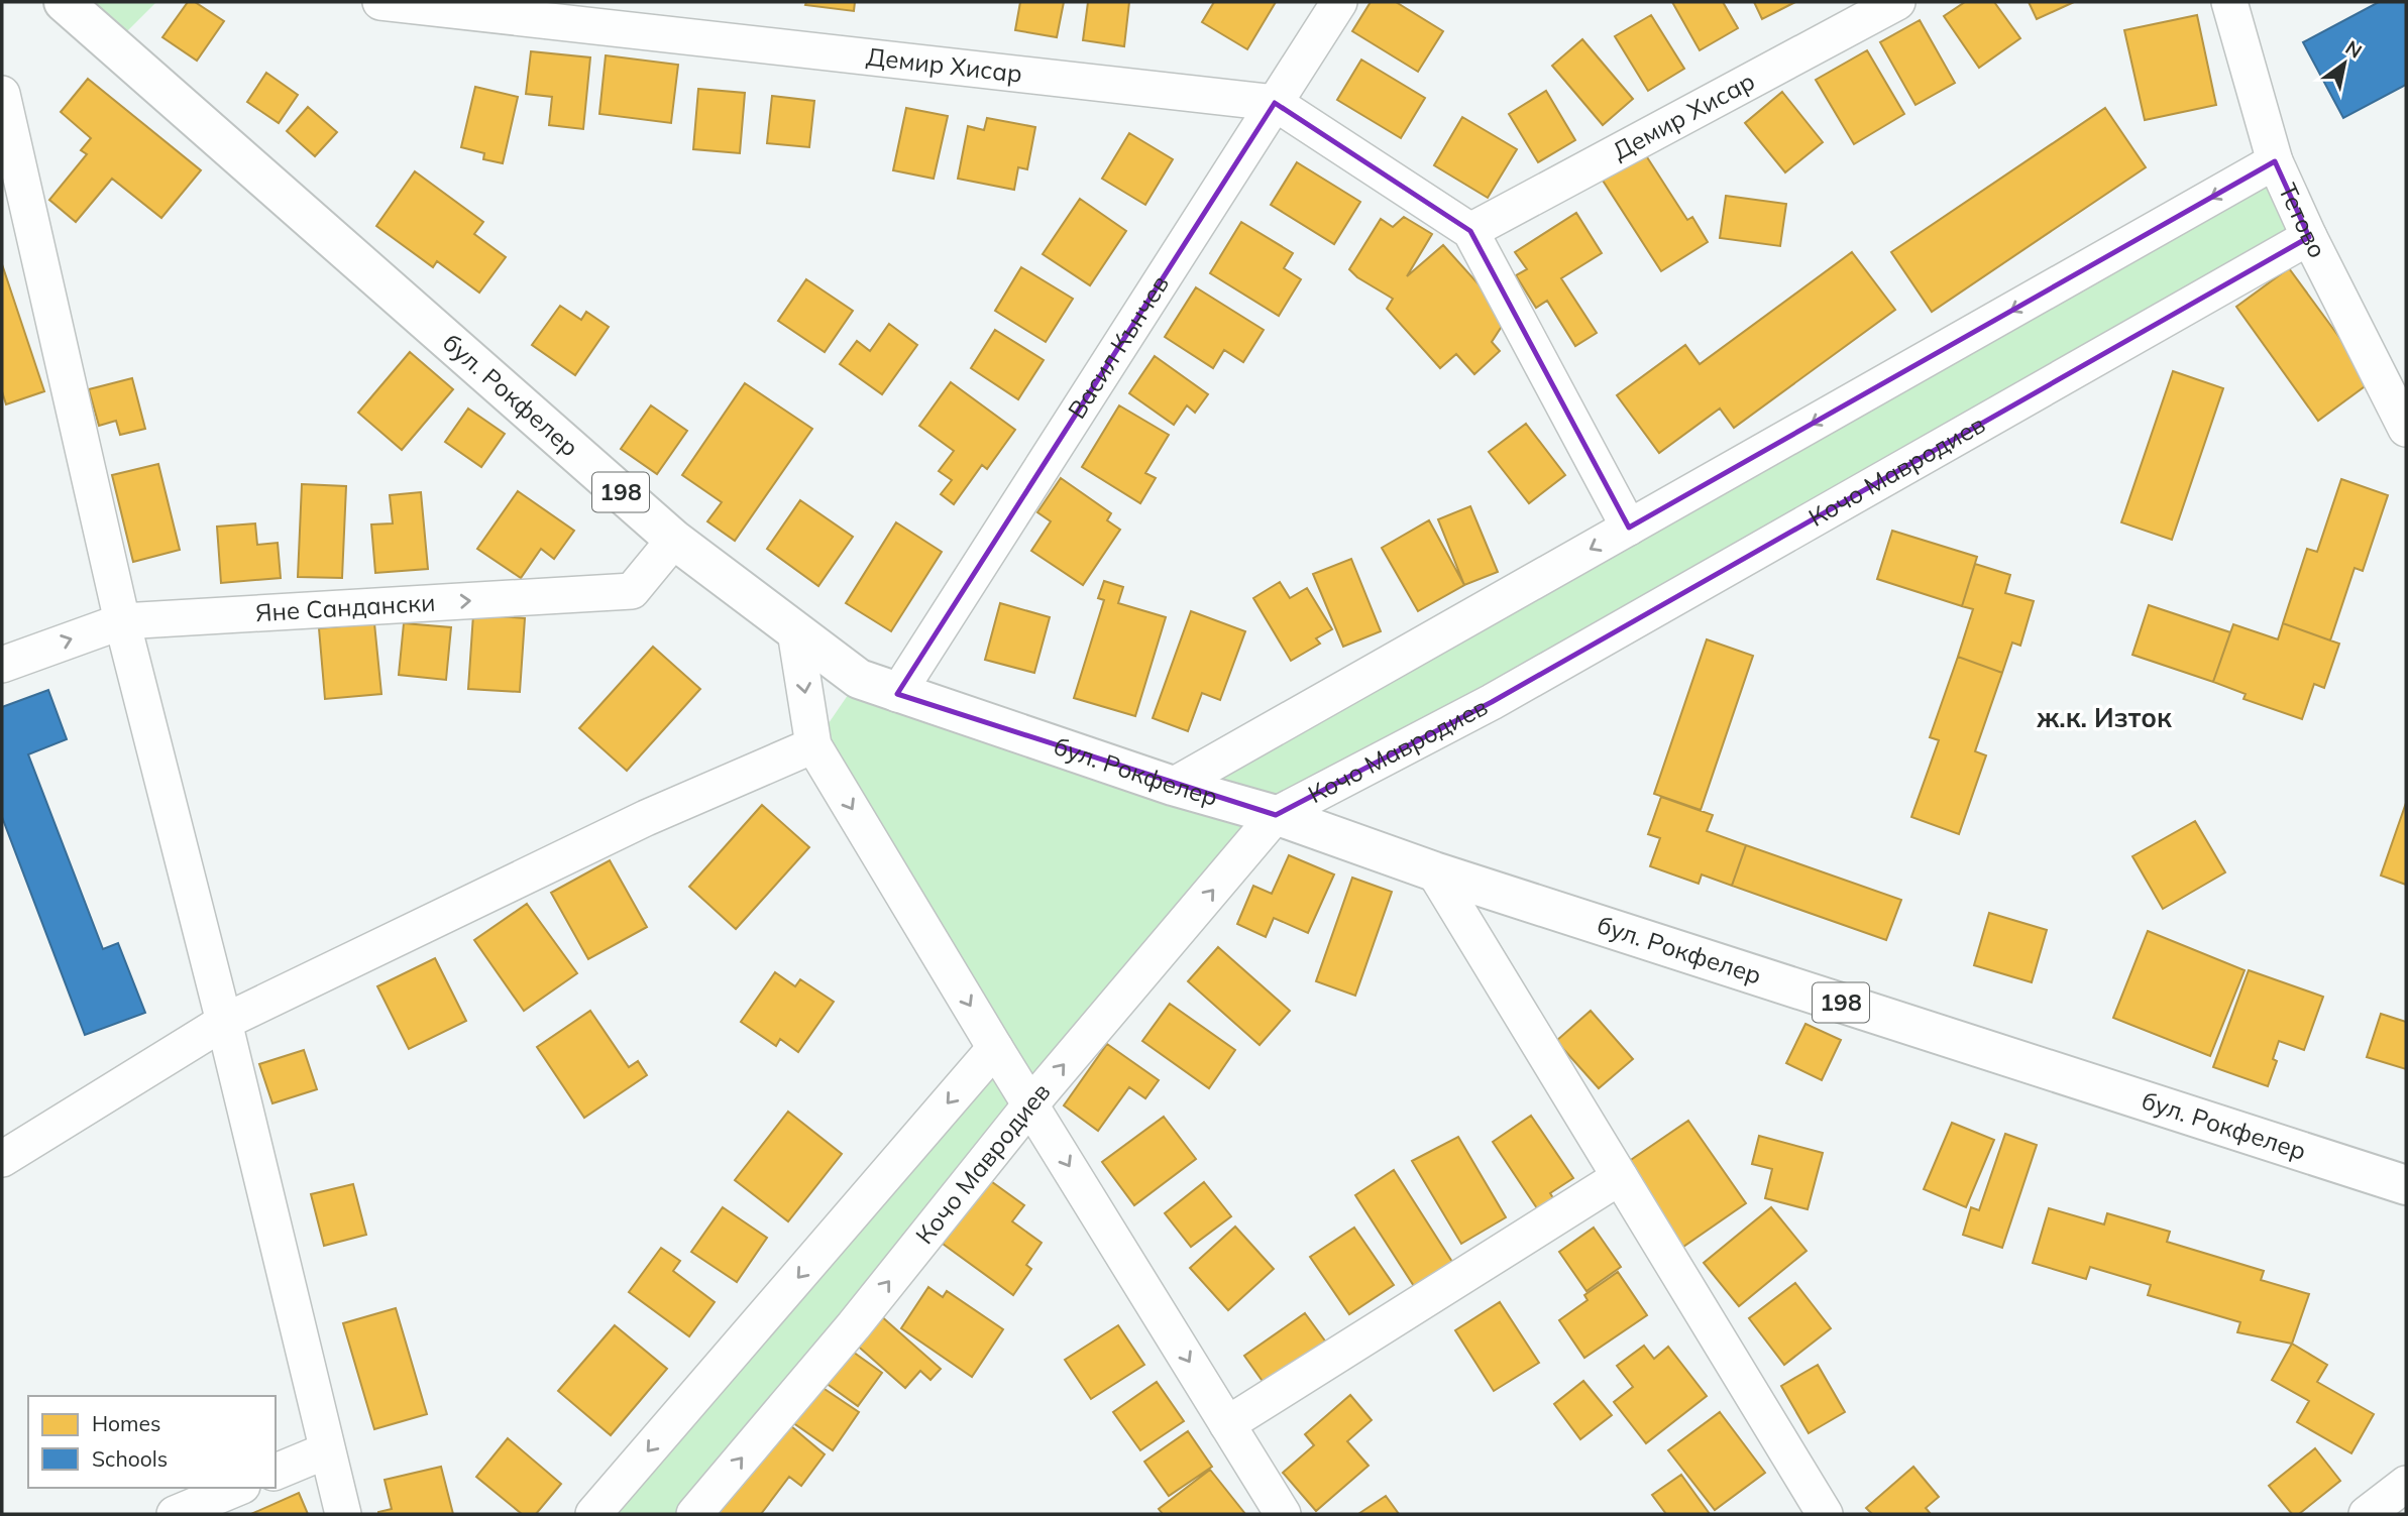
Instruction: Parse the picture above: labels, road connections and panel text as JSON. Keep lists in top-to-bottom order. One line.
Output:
{"streets":{"main road":["бул. Рокфелер","198"],"street":["Демир Хисар","Тетово","Васил Кънчев","Кочо Мавродиев","Яне Сандански"]},"crossings":[["Демир Хисар","Васил Кънчев"],["Тетово","Кочо Мавродиев"],["Васил Кънчев","бул. Рокфелер"],["бул. Рокфелер","Кочо Мавродиев"],["бул. Рокфелер","Яне Сандански"]],"districts":["ж.к. Изток"],"legend":["Homes","Schools"],"north":"top right"}
